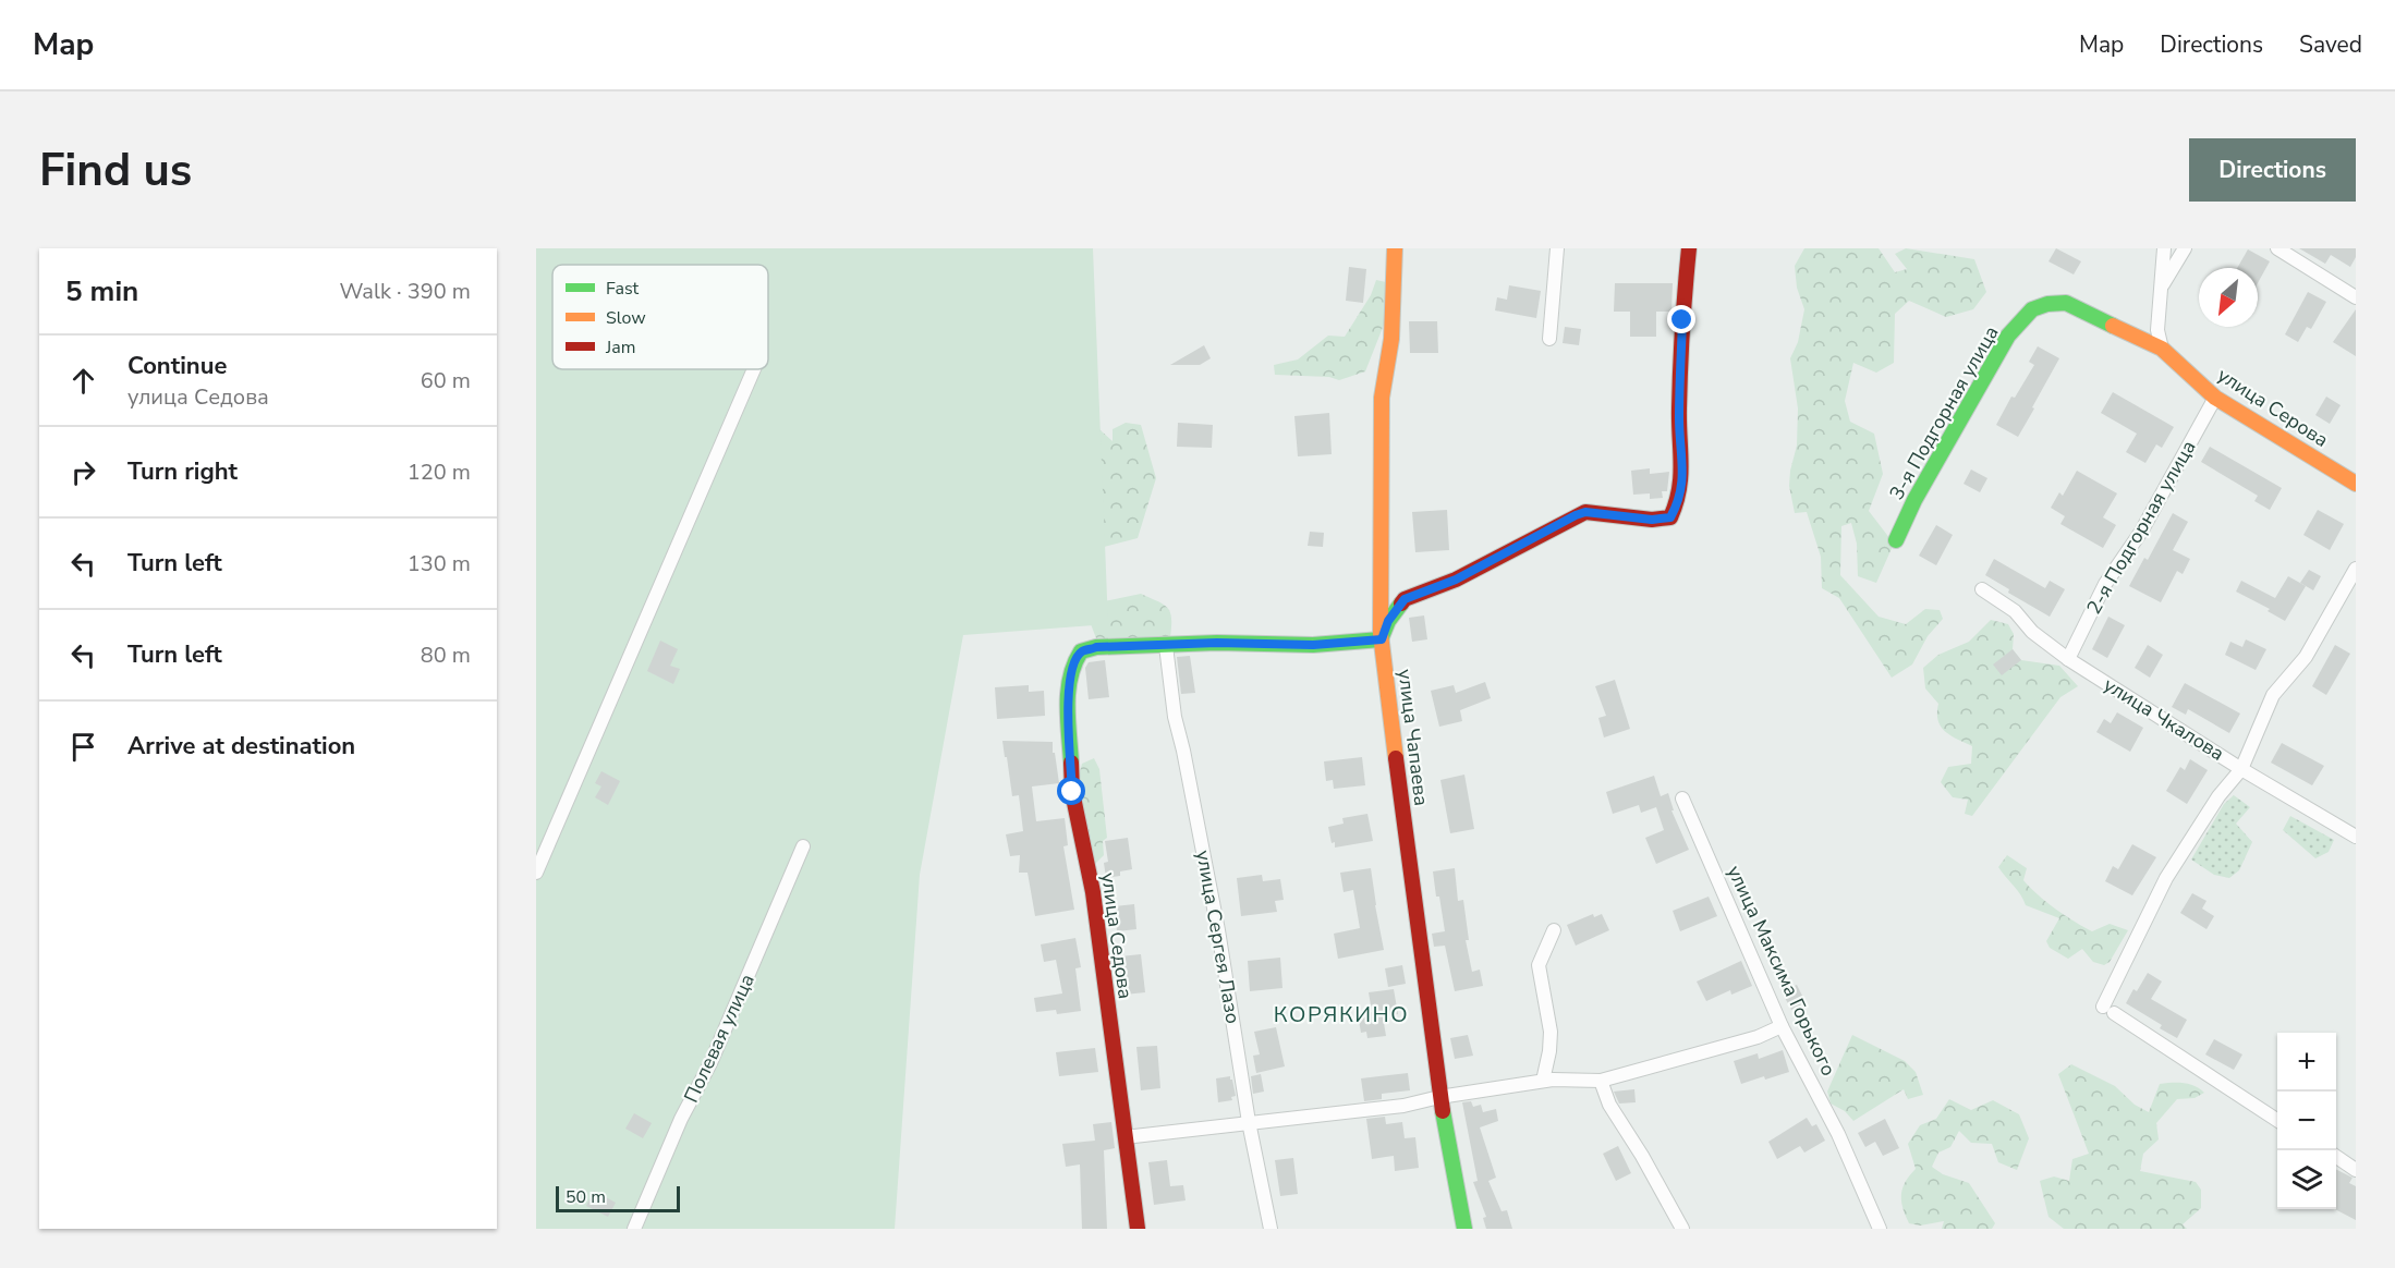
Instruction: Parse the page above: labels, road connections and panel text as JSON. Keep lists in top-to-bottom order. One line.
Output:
{"streets":{"street":["улица Серова","3-я Подгорная улица","2-я Подгорная улица","улица Чкалова","улица Чапаева","улица Седова","улица Сергея Лазо","улица Максима Горького","Полевая улица"]},"crossings":[["улица Серова","3-я Подгорная улица"],["улица Серова","2-я Подгорная улица"],["2-я Подгорная улица","улица Чкалова"],["улица Седова","улица Сергея Лазо"]],"districts":["КОРЯКИНО"],"legend":["Fast","Slow","Jam"],"scale_bar":"50 m","north":"bottom left","page":{"header":"Map","nav":["Map","Directions","Saved"],"buttons":"Directions","title":"Find us","heading":["5 min","Walk · 390 m"],"list":[["Continue","улица Седова","60 m"],["Turn right","120 m"],["Turn left","130 m"],["Turn left","80 m"],"Arrive at destination"],"map_buttons":["+","−"],"scale":"50 m"}}
